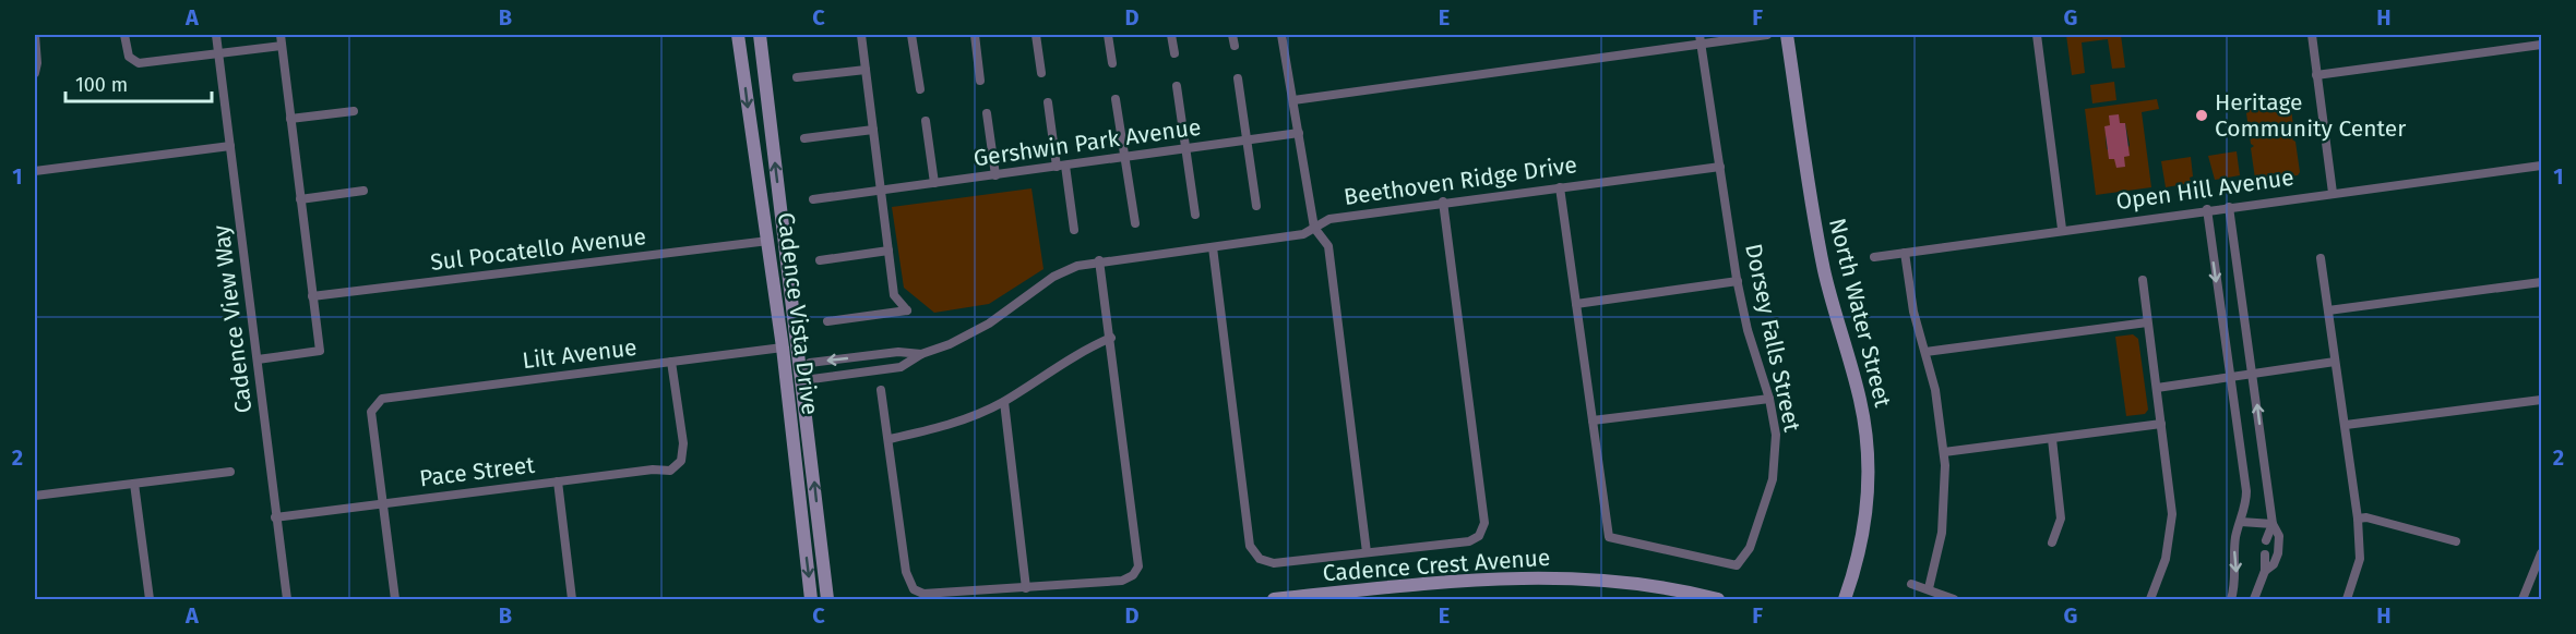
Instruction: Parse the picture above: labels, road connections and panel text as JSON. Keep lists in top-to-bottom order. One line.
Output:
{"streets":{"street":["Gershwin Park Avenue","Beethoven Ridge Drive","Open Hill Avenue","Sul Pocatello Avenue","North Water Street","Cadence Vista Drive","Cadence View Way","Dorsey Falls Street","Lilt Avenue","Pace Street","Cadence Crest Avenue"]},"crossings":[["Beethoven Ridge Drive","Cadence Vista Drive"],["Beethoven Ridge Drive","Dorsey Falls Street"],["Sul Pocatello Avenue","Cadence Vista Drive"],["Cadence Vista Drive","Lilt Avenue"],["Cadence View Way","Pace Street"],["Lilt Avenue","Pace Street"]],"places":["Heritage Community Center"],"scale_bar":"100 m","grid":{"columns":["A","B","C","D","E","F","G","H"],"rows":["1","2"]}}
